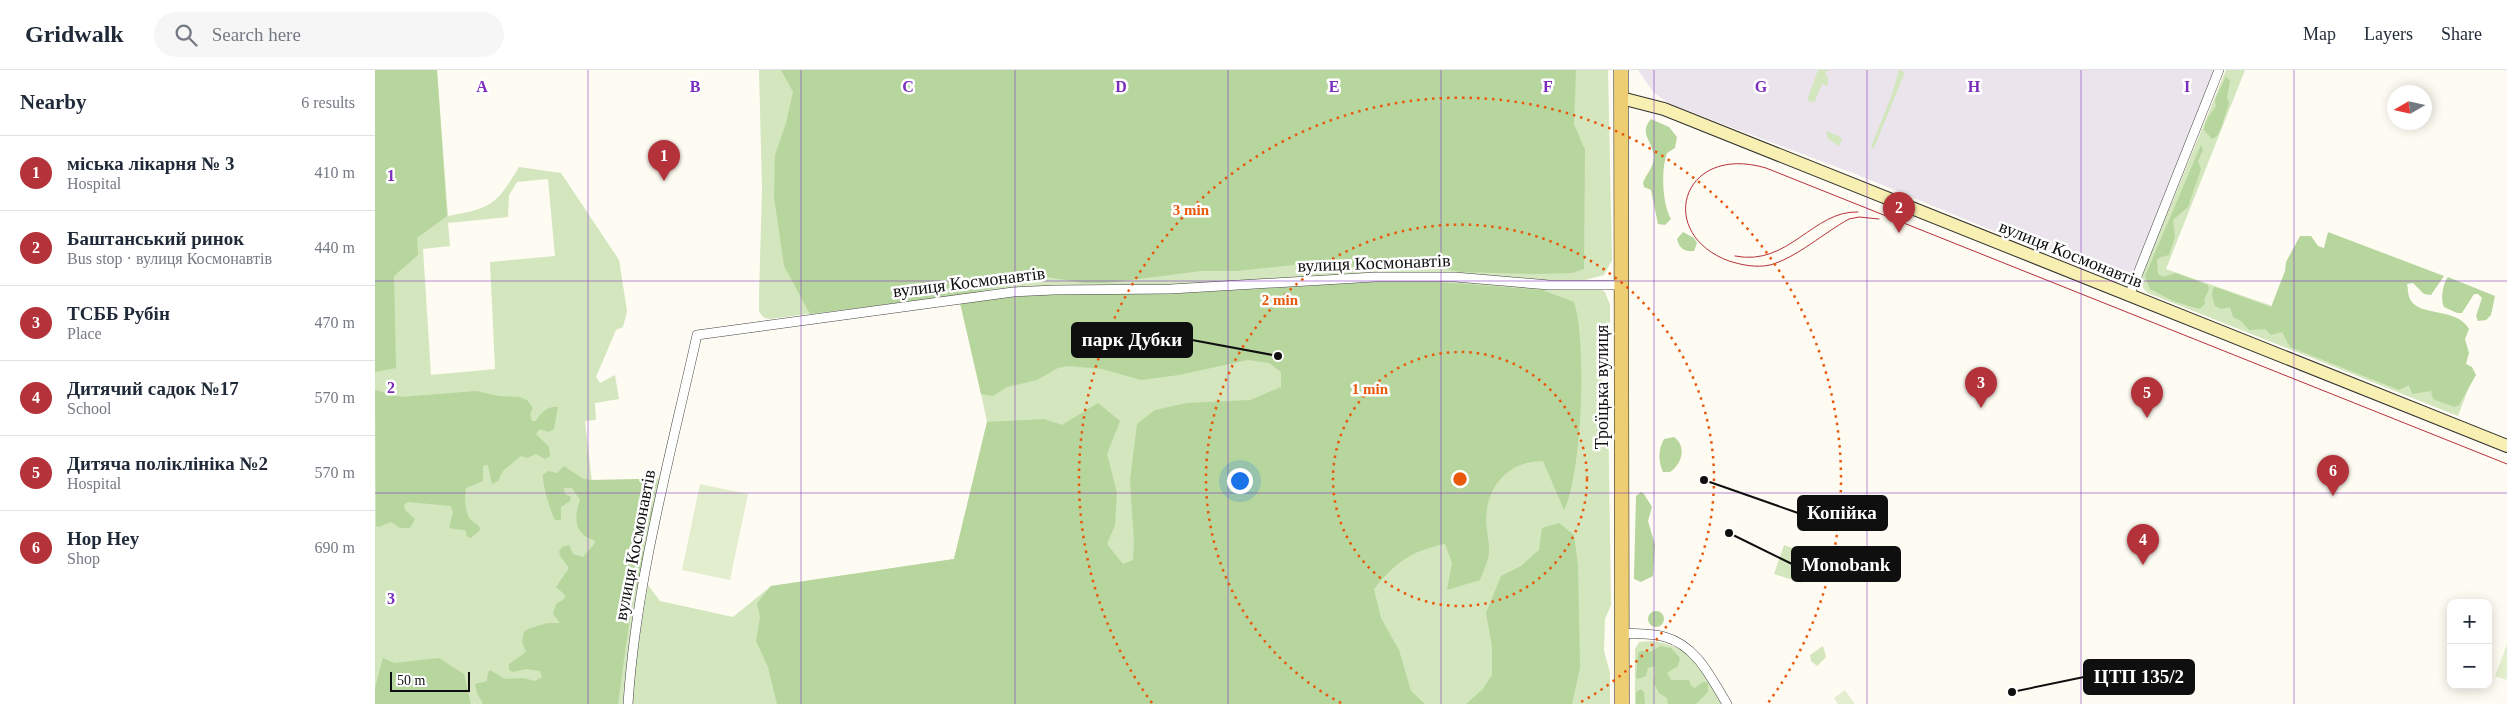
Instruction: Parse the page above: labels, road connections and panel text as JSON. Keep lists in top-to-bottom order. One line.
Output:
{"streets":{"main road":["вулиця Космонавтів","Троїцька вулиця"]},"crossings":[["вулиця Космонавтів","Троїцька вулиця"]],"places":["парк Дубки","Копійка","Monobank","ЦТП 135/2"],"scale_bar":"50 m","north":"left","page":{"header":"Gridwalk","search":"Search here","nav":["Map","Layers","Share"],"heading":["Nearby","6 results"],"list":[{"mark":"1","name":"міська лікарня № 3","note":"Hospital","value":"410 m"},{"mark":"2","name":"Баштанський ринок","note":"Bus stop · вулиця Космонавтів","value":"440 m"},{"mark":"3","name":"ТСББ Рубін","note":"Place","value":"470 m"},{"mark":"4","name":"Дитячий садок №17","note":"School","value":"570 m"},{"mark":"5","name":"Дитяча поліклініка №2","note":"Hospital","value":"570 m"},{"mark":"6","name":"Hop Hey","note":"Shop","value":"690 m"}],"pins":["1","2","3","5","6","4"],"map_buttons":["+","−"],"scale":"50 m"},"grid":{"columns":["A","B","C","D","E","F","G","H","I"],"rows":["1","2","3"]},"rings":["3 min","2 min","1 min"]}
